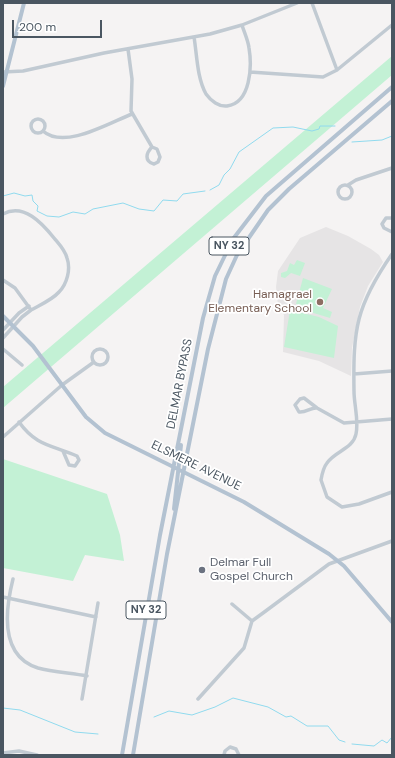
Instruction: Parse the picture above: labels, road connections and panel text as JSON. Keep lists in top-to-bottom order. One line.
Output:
{"streets":{"main road":["NY 32","DELMAR BYPASS","ELSMERE AVENUE"]},"crossings":[["DELMAR BYPASS","ELSMERE AVENUE"]],"places":["Hamagrael Elementary School","Delmar Full Gospel Church"],"scale_bar":"200 m"}
